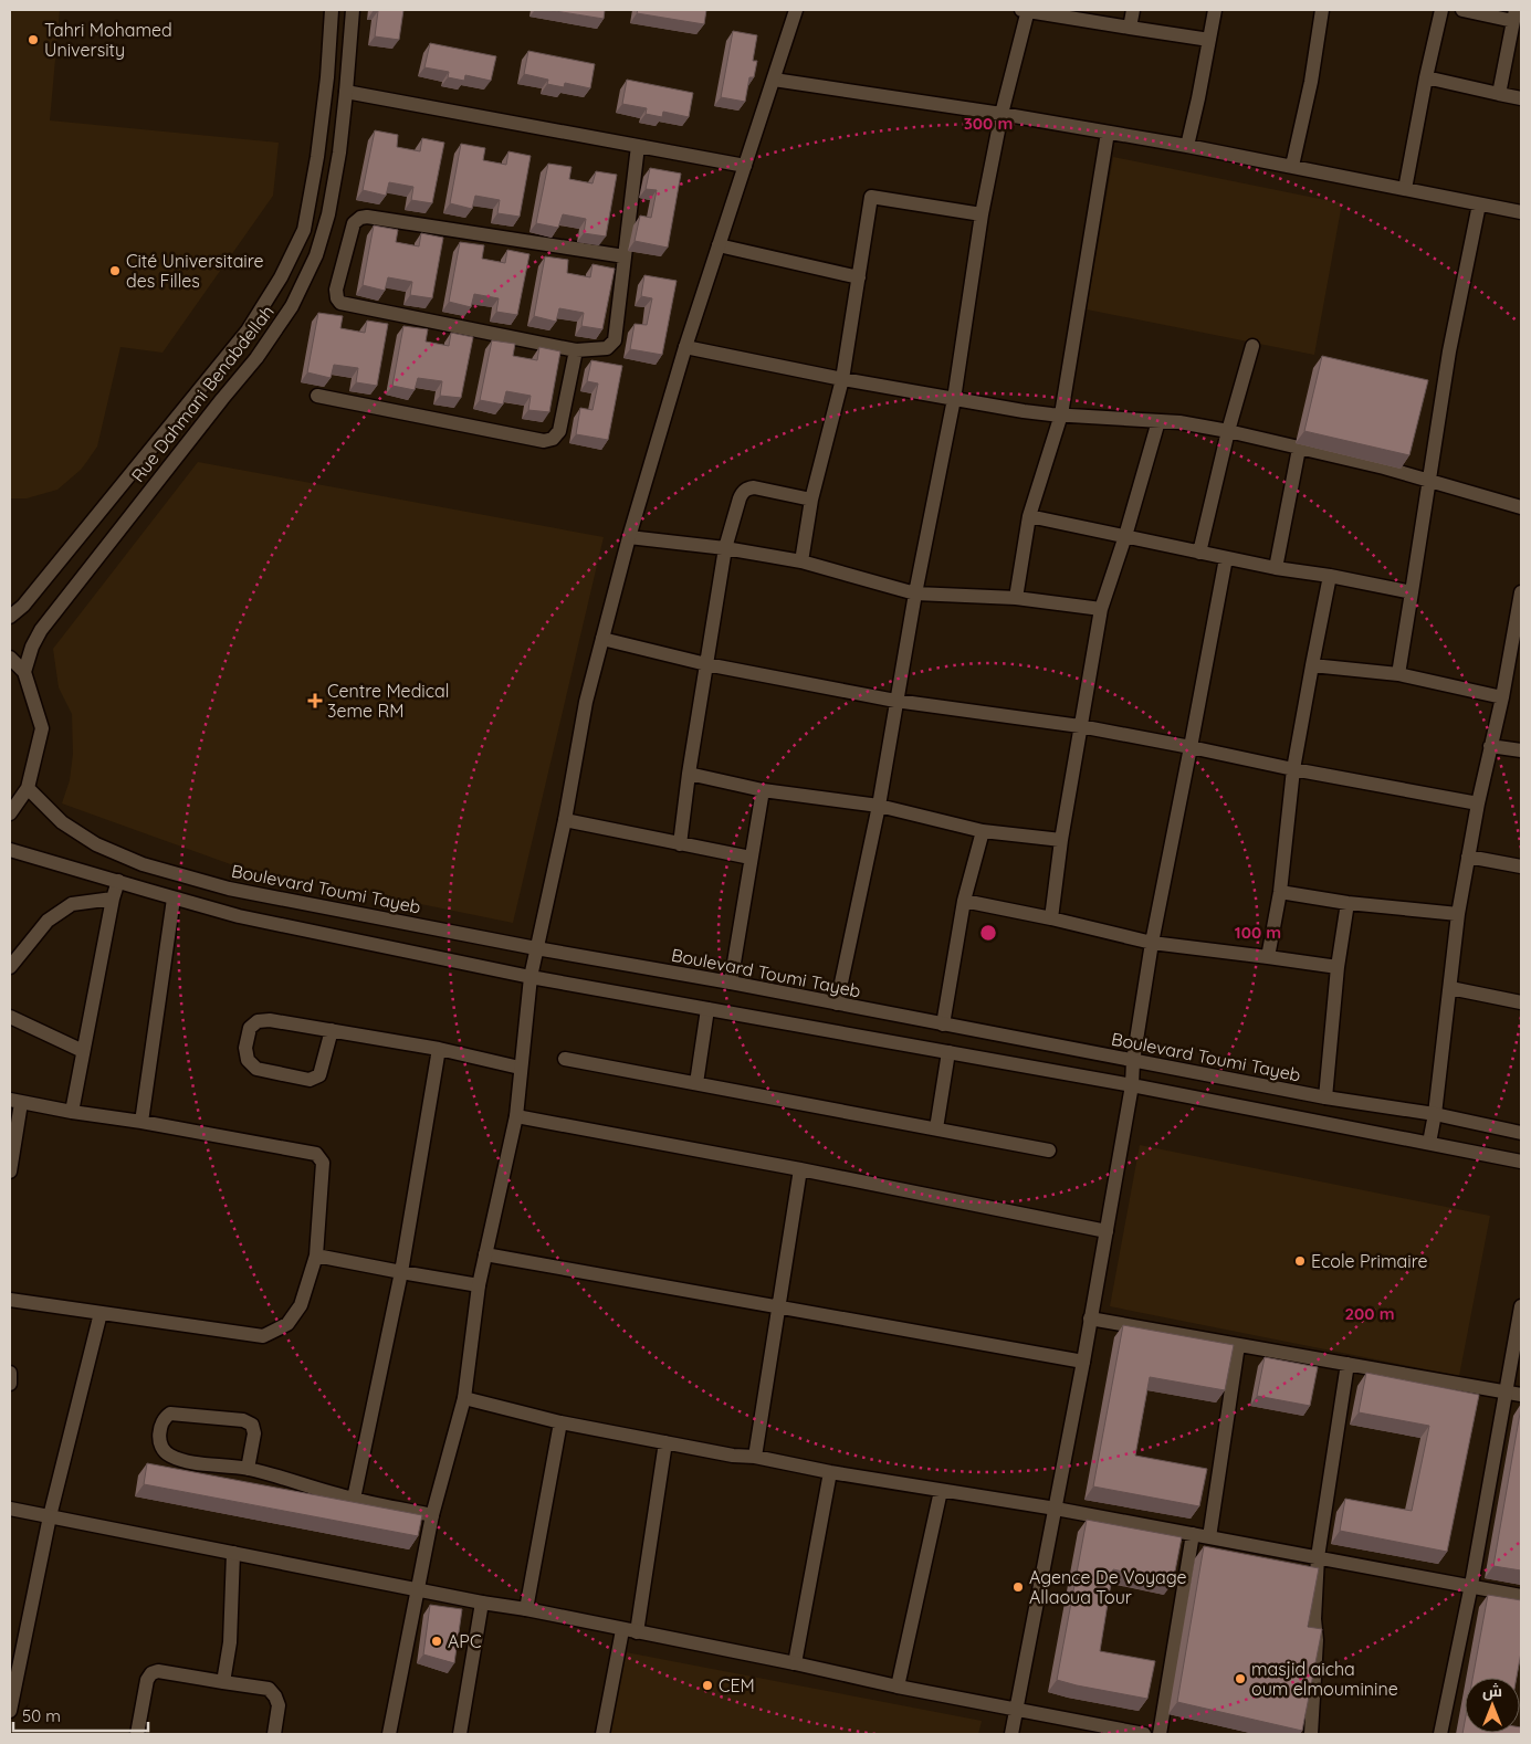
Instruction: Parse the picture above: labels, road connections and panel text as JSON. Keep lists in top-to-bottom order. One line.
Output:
{"streets":{"street":["Rue Dahmani Benabdellah","Boulevard Toumi Tayeb"]},"places":{"other":["Tahri Mohamed University","Cité Universitaire des Filles","Ecole Primaire","Agence De Voyage Allaoua Tour","APC","masjid aicha oum elmouminine","CEM"],"health":["Centre Medical 3eme RM"]},"scale_bar":"50 m","north":"top","rings":["300 m","100 m","200 m"]}
